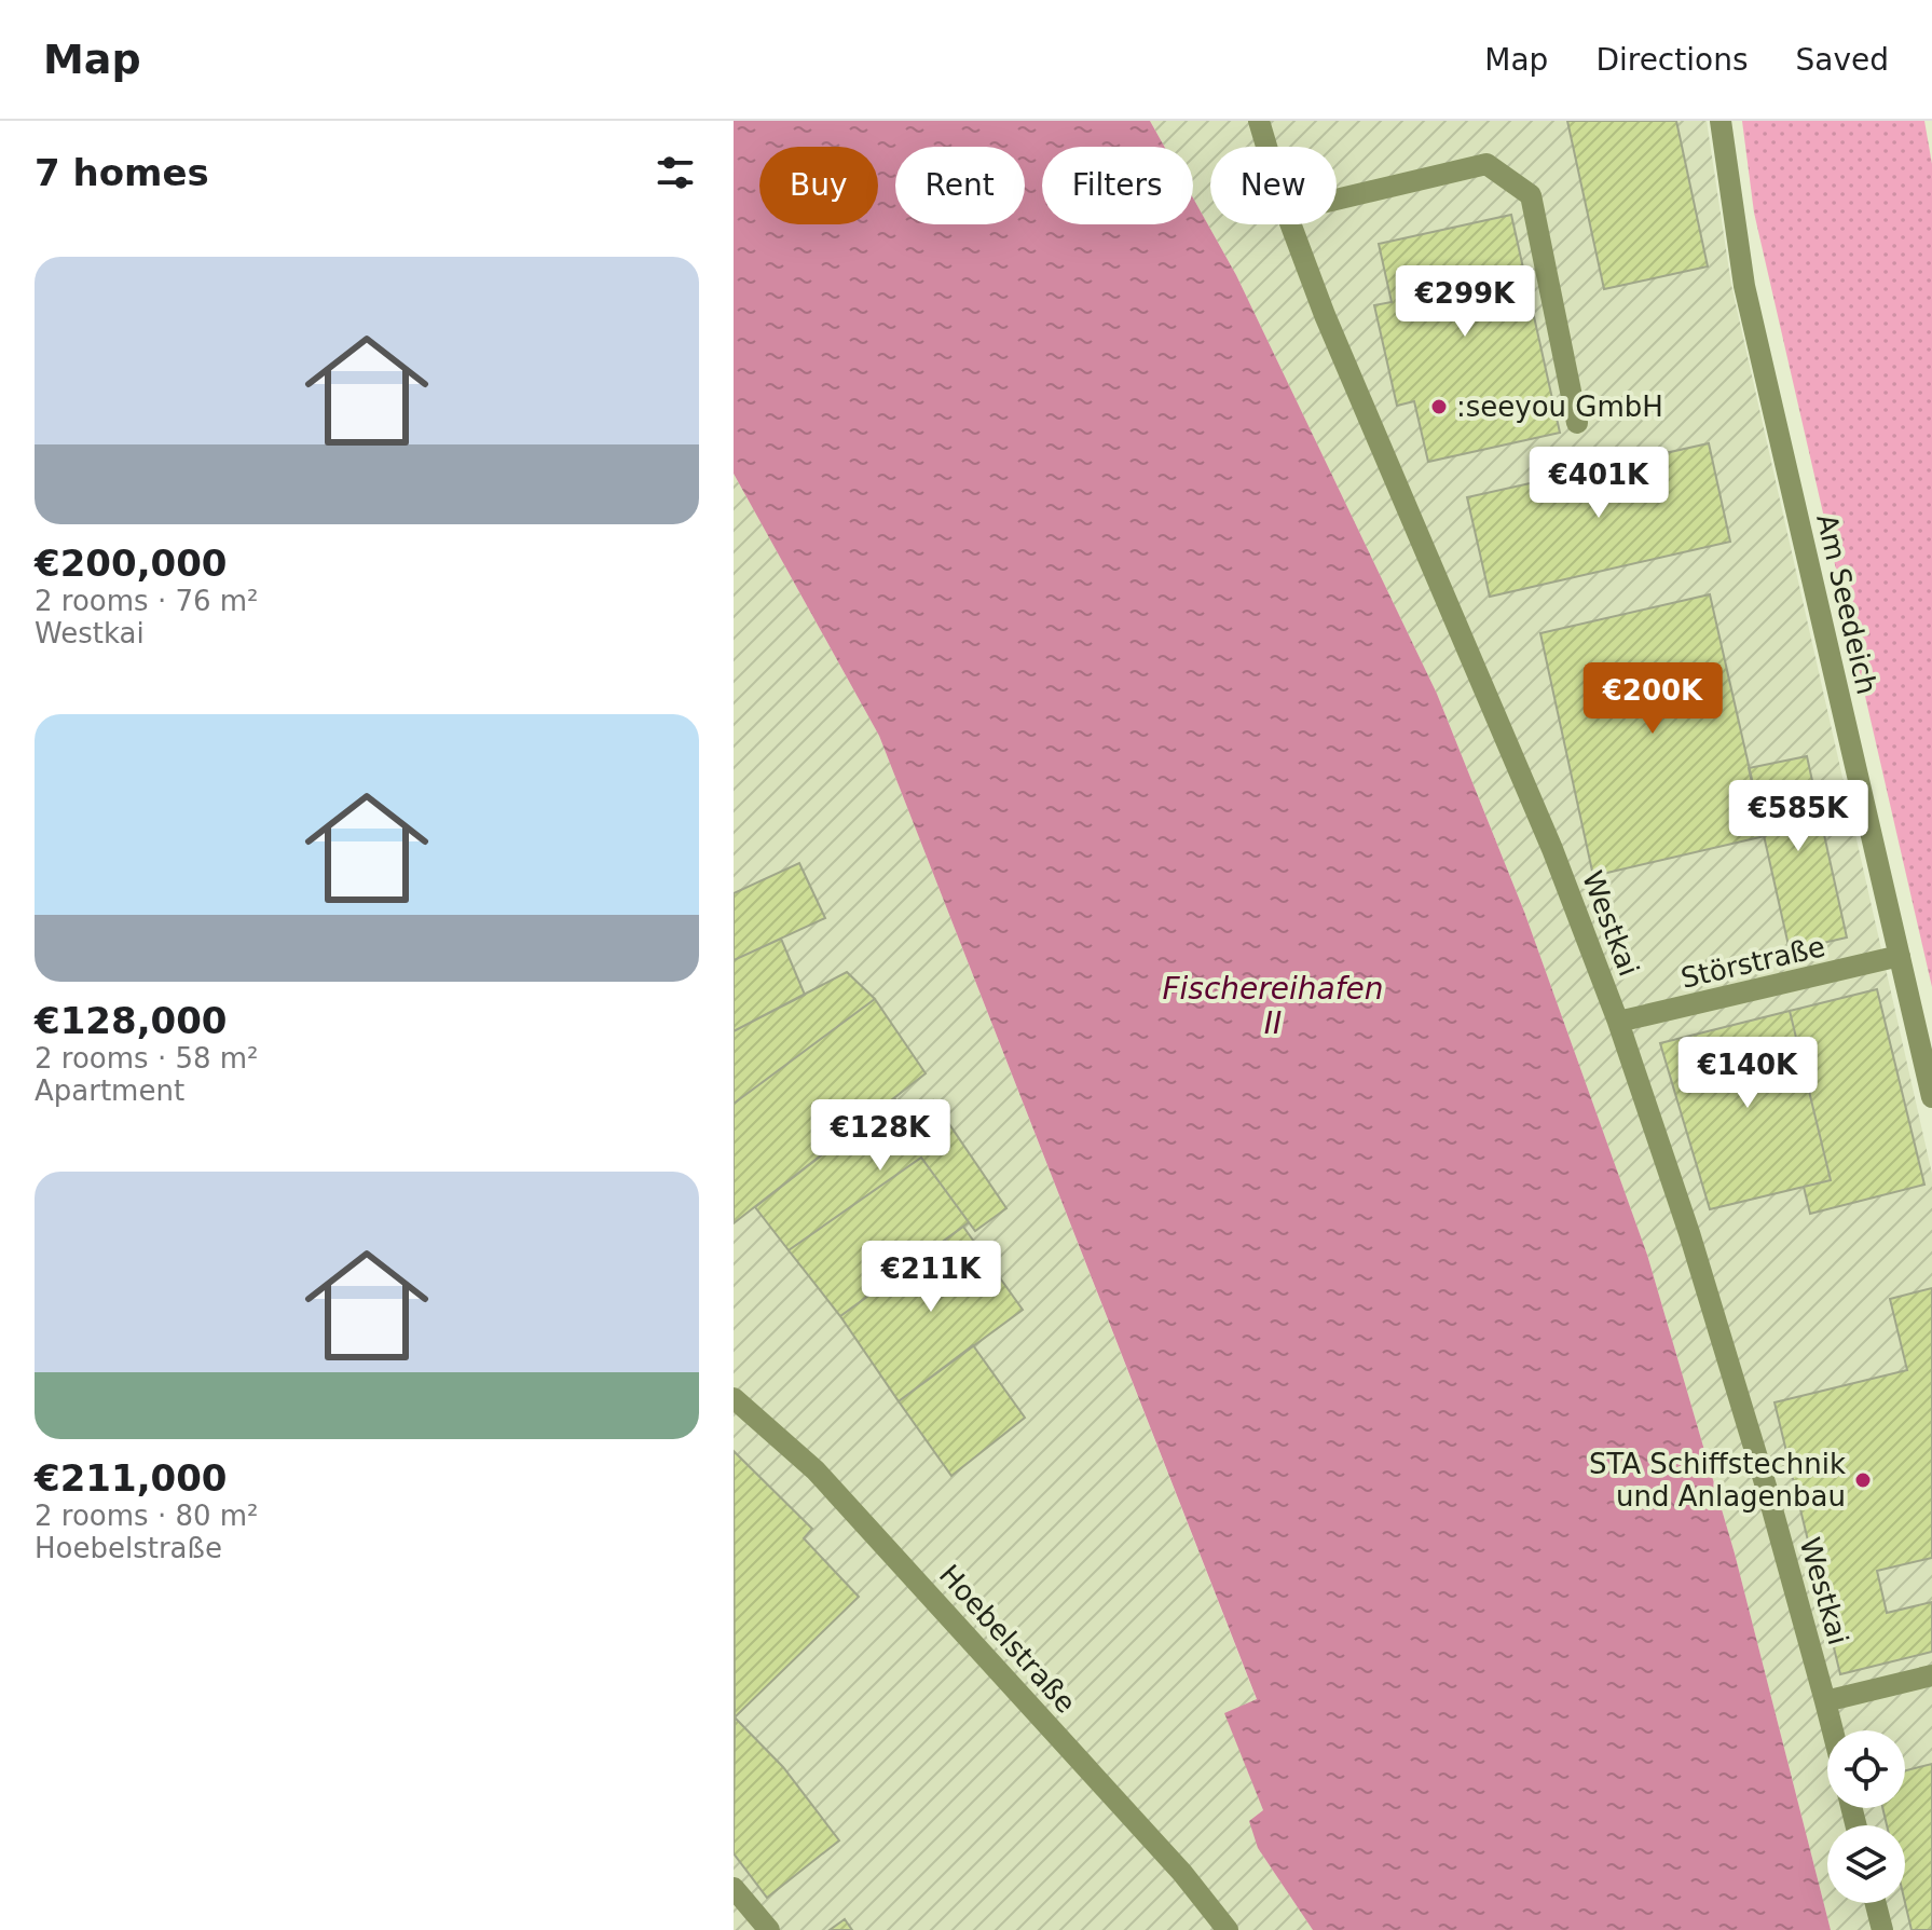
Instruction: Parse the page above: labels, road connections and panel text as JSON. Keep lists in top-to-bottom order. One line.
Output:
{"streets":{"street":["Am Seedeich","Westkai","Störstraße","Hoebelstraße"]},"crossings":[["Am Seedeich","Störstraße"],["Westkai","Störstraße"]],"water":["Fischereihafen II"],"places":[":seeyou GmbH","STA Schiffstechnik und Anlagenbau"],"page":{"header":"Map","nav":["Map","Directions","Saved"],"heading":"7 homes","chip":["Buy","Rent","Filters","New"],"list":[{"name":"€200,000","note":"2 rooms · 76 m² · Westkai"},{"name":"€128,000","note":"2 rooms · 58 m² · Apartment"},{"name":"€211,000","note":"2 rooms · 80 m² · Hoebelstraße"}],"price":["€299K","€401K","€200K","€585K","€140K","€128K","€211K"]}}
